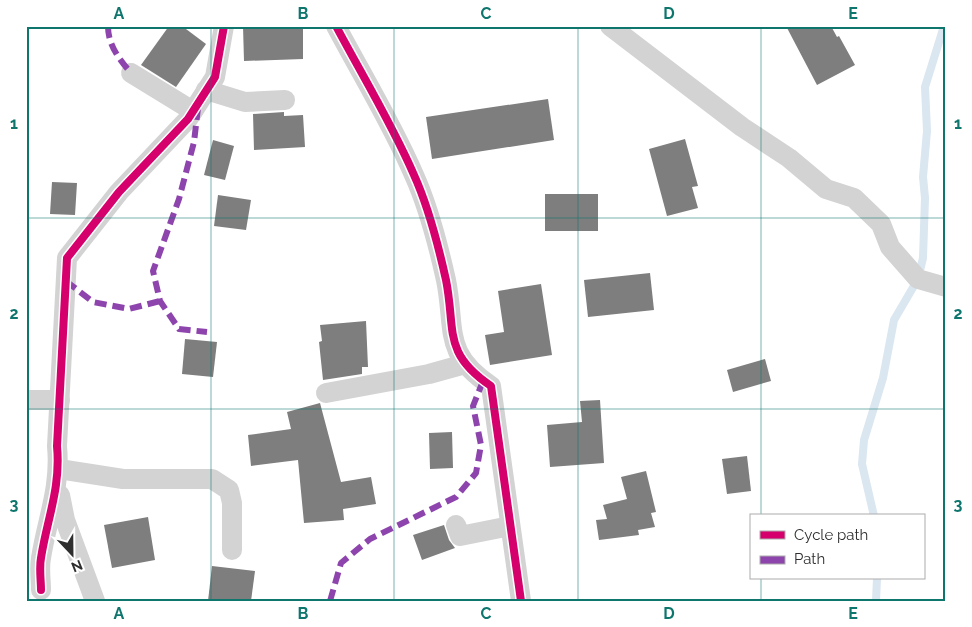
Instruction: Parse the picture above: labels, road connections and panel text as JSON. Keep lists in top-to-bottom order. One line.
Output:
{"legend":["Cycle path","Path"],"north":"bottom","grid":{"columns":["A","B","C","D","E"],"rows":["1","2","3"]}}
